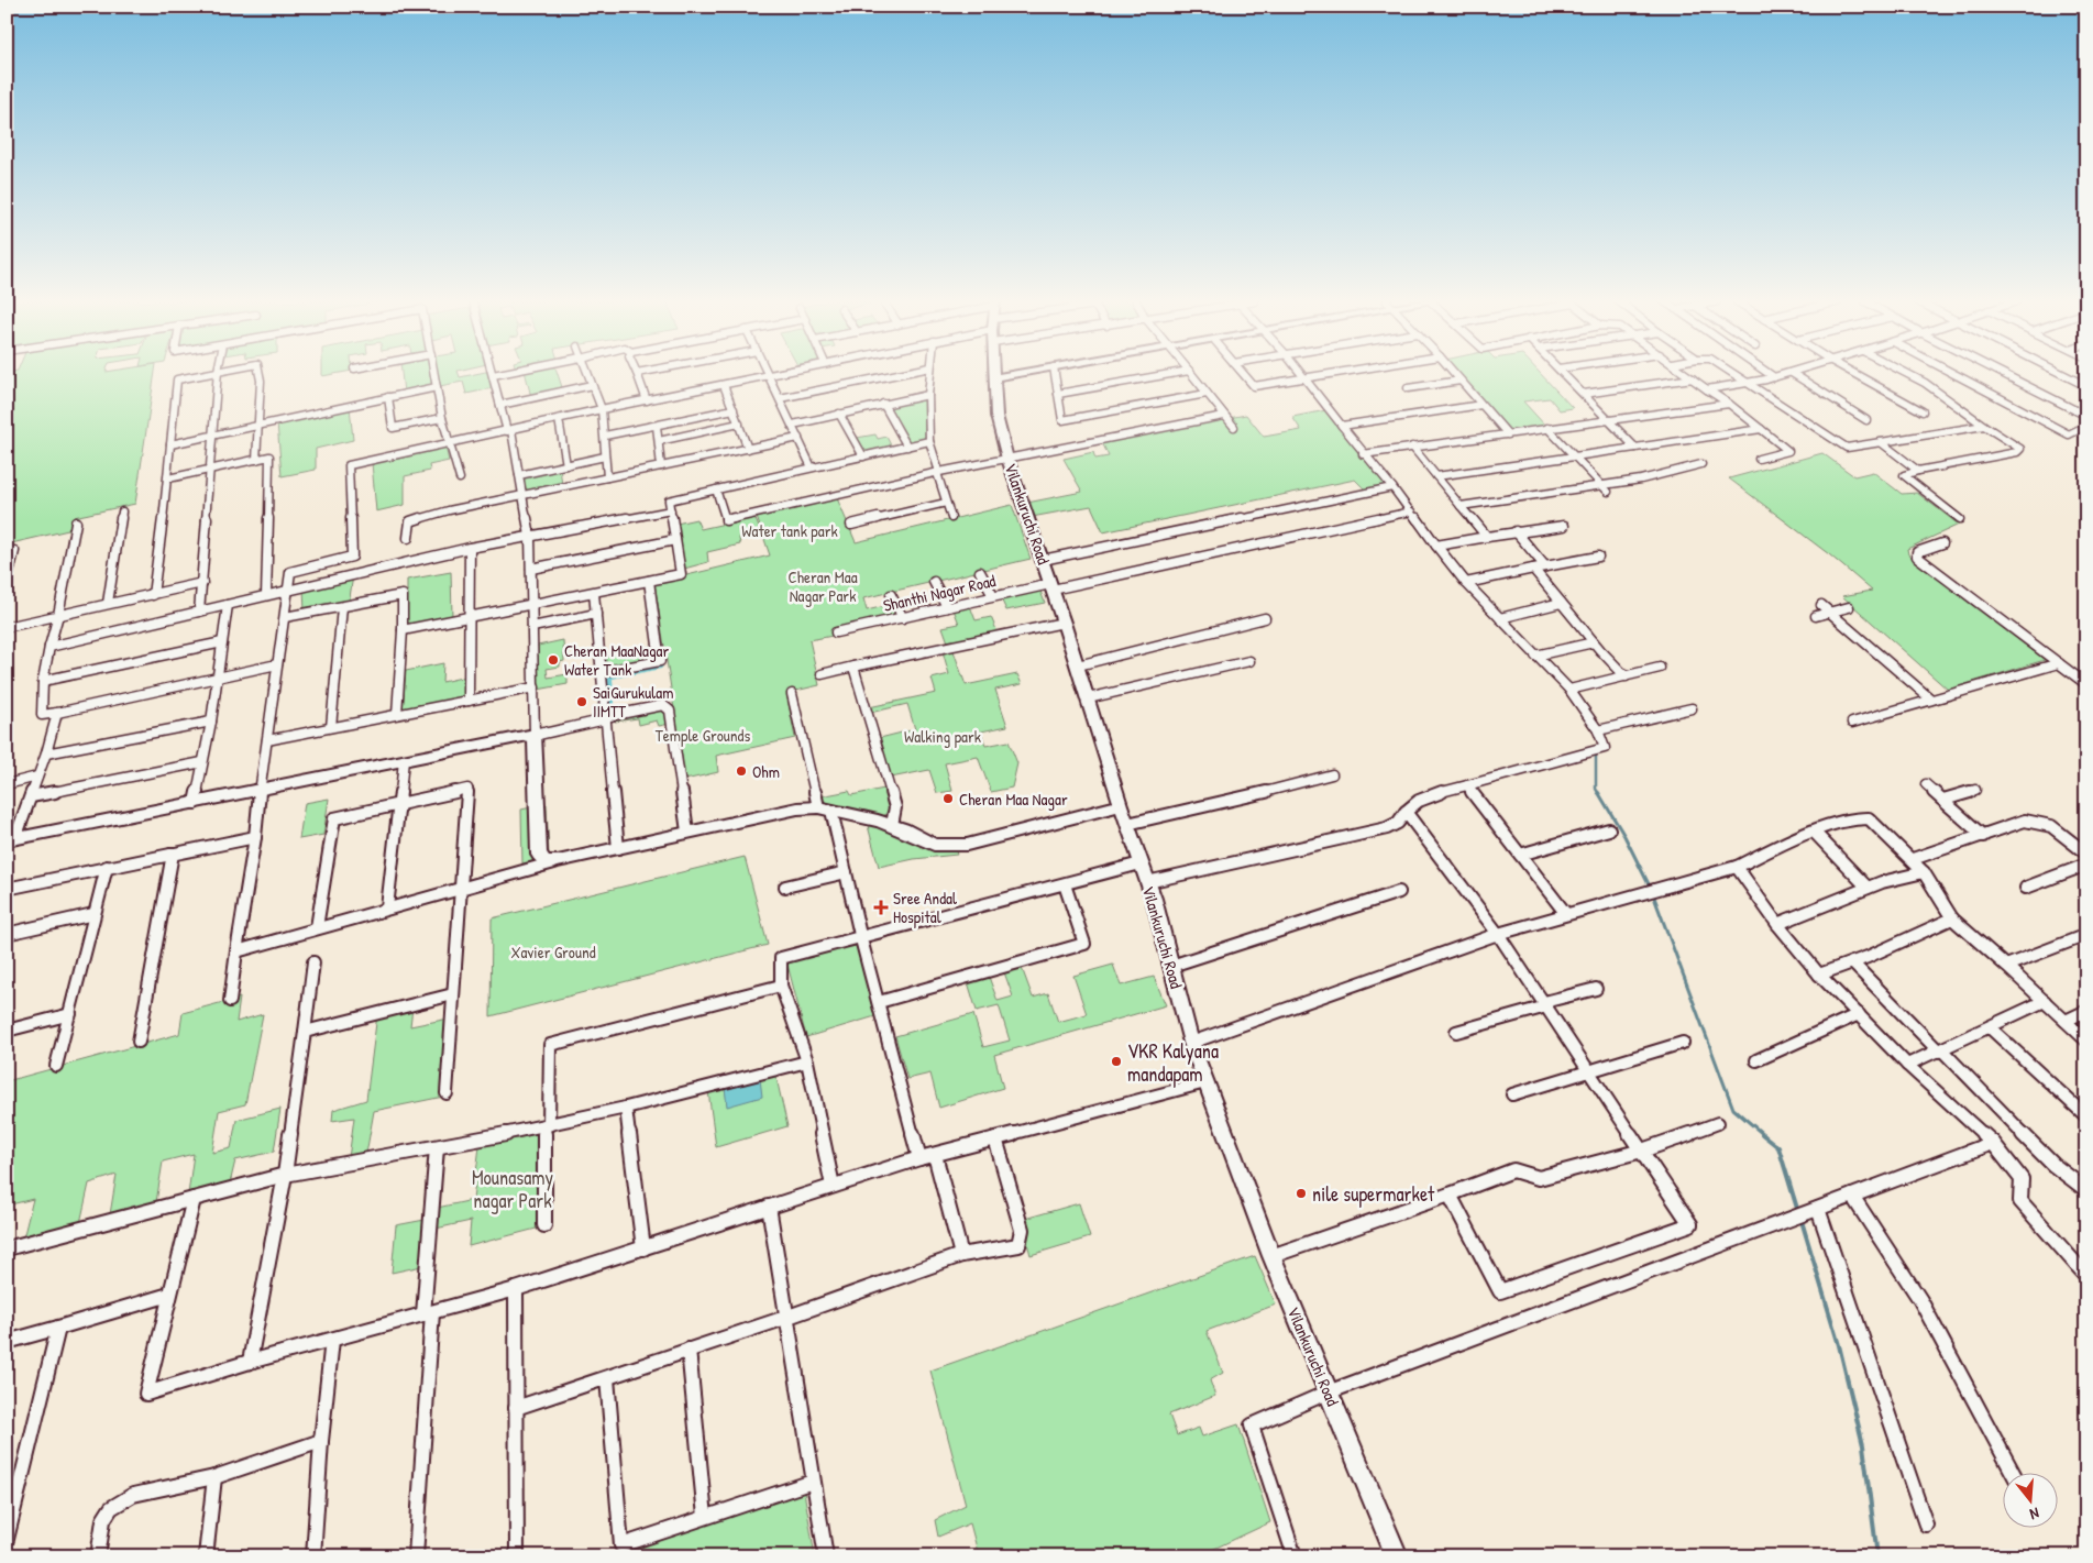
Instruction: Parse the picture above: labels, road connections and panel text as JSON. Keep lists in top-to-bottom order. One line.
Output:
{"streets":{"street":["Vilankuruchi Road","Shanthi Nagar Road"]},"crossings":[["Vilankuruchi Road","Shanthi Nagar Road"]],"parks":["Water tank park","Cheran Maa Nagar Park","Temple Grounds","Walking park","Xavier Ground","Mounasamy nagar Park"],"places":{"other":["Cheran MaaNagar Water Tank","SaiGurukulam IIMTT","Ohm","Cheran Maa Nagar","VKR Kalyana mandapam","nile supermarket"],"health":["Sree Andal Hospital"]},"north":"bottom"}
